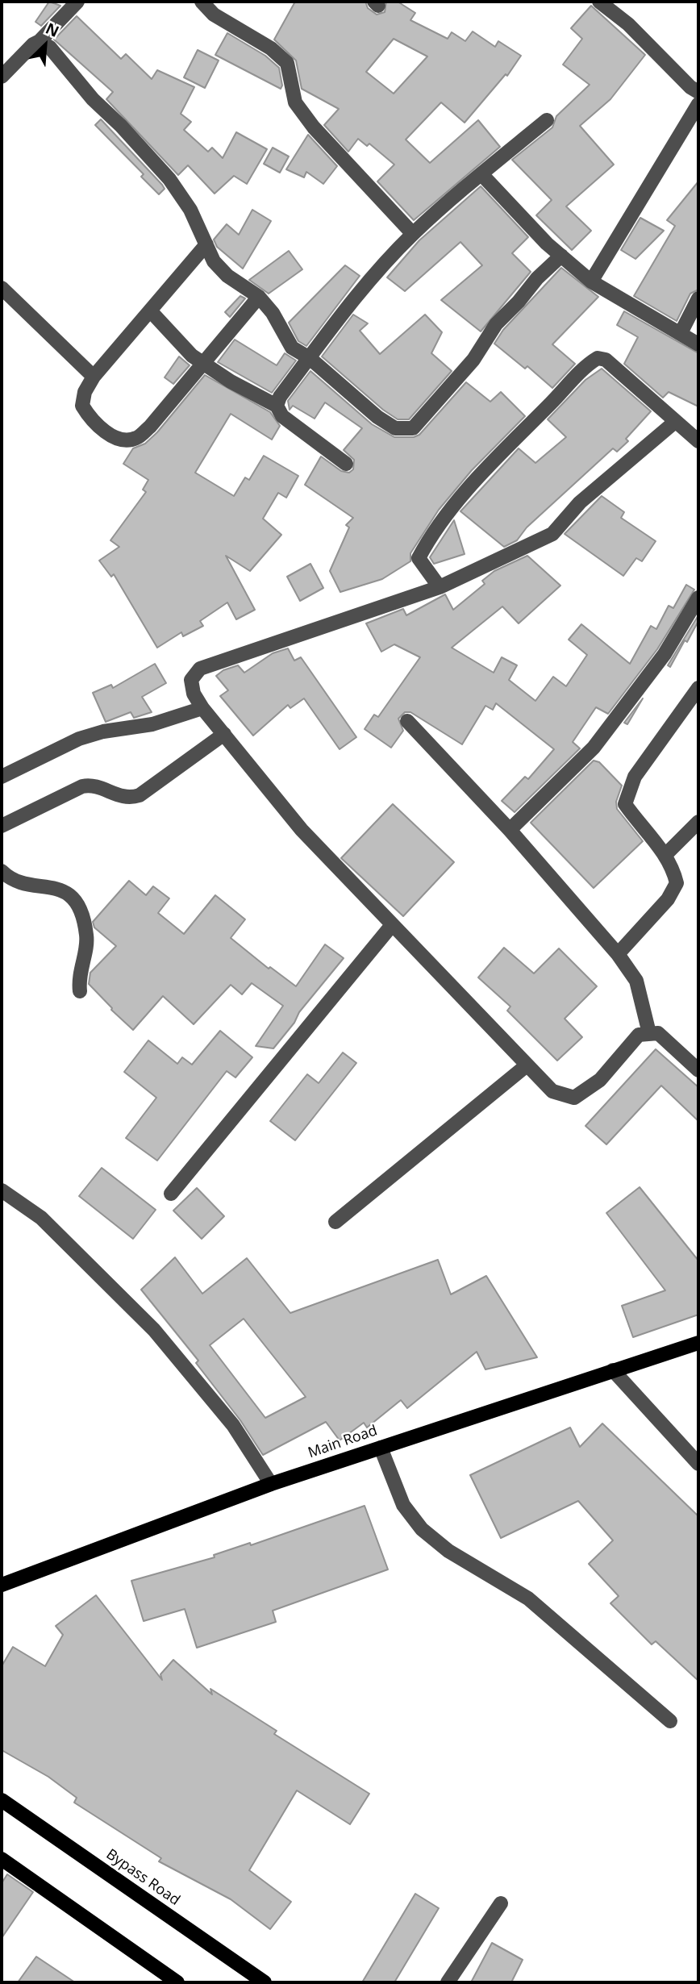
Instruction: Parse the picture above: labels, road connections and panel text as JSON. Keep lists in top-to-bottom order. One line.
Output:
{"streets":{"main road":["Main Road","Bypass Road"]},"north":"top right"}
